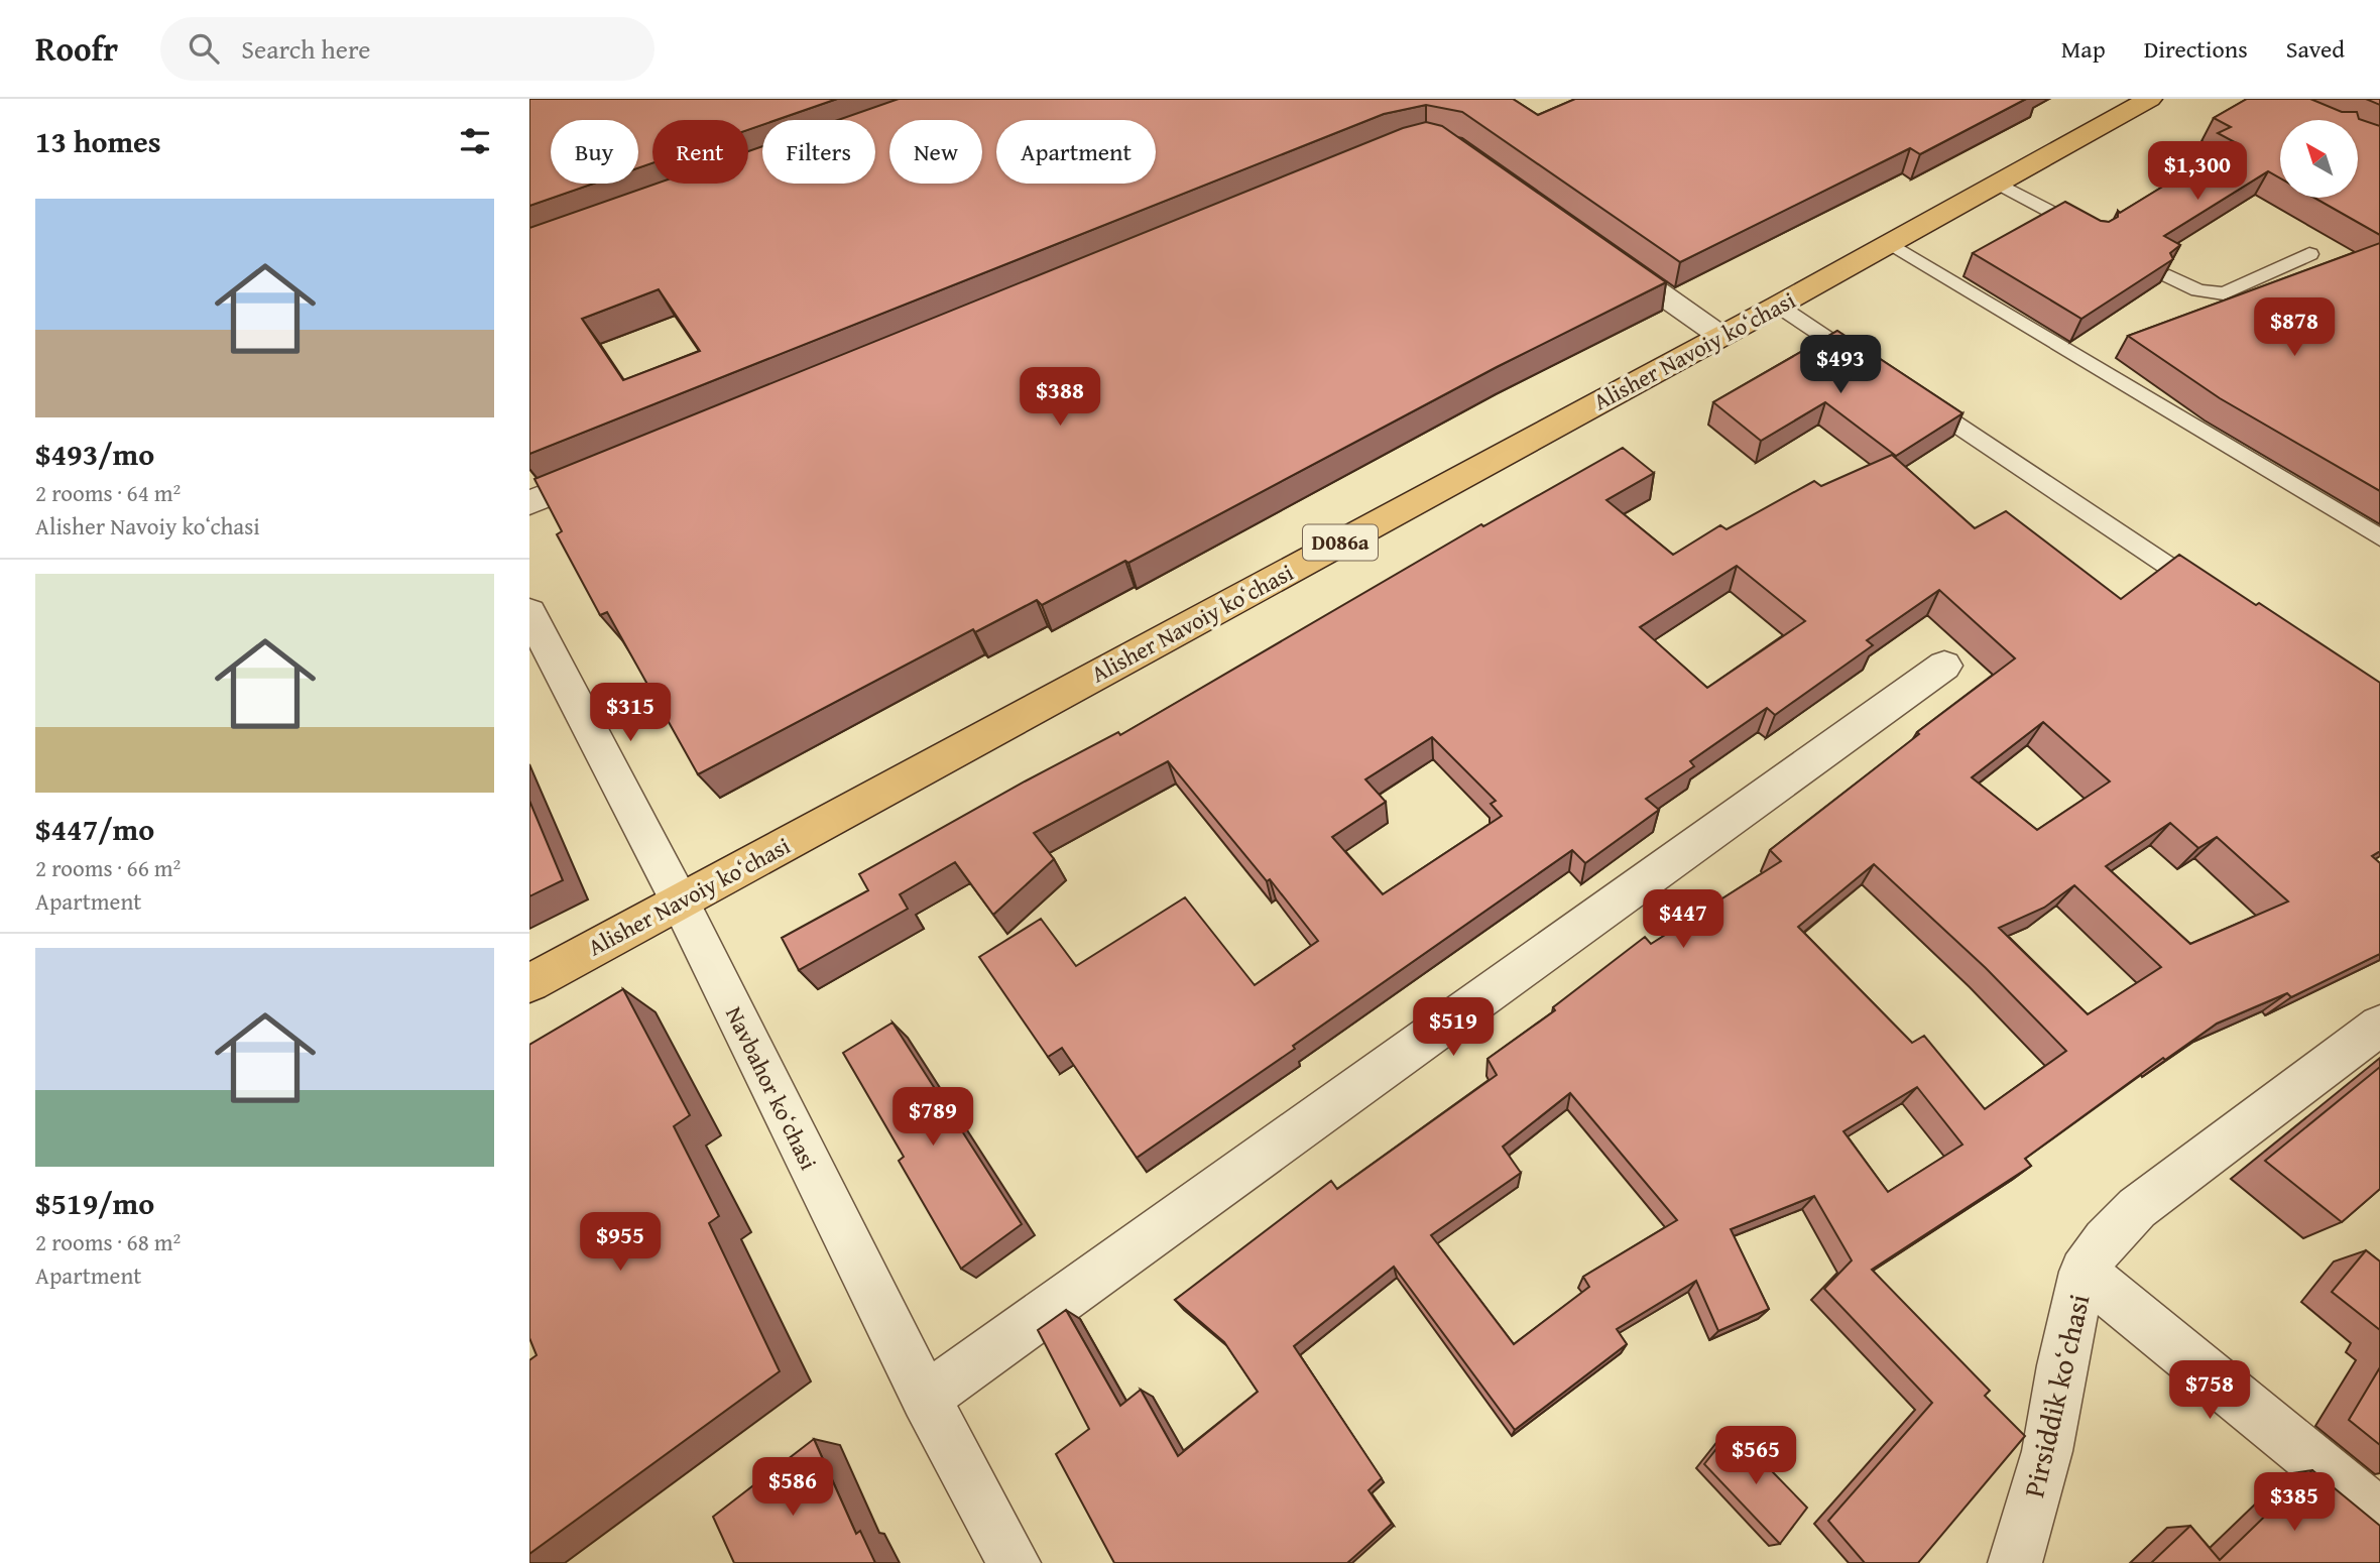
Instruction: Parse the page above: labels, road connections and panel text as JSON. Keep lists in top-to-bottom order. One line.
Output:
{"streets":{"main road":["Alisher Navoiy koʻchasi","D086a"],"street":["Navbahor koʻchasi","Pirsiddik koʻchasi"]},"crossings":[["Alisher Navoiy koʻchasi","Navbahor koʻchasi"]],"north":"top left","page":{"header":"Roofr","search":"Search here","nav":["Map","Directions","Saved"],"heading":"13 homes","chip":["Buy","Rent","Filters","New","Apartment"],"price":["$1,300","$878","$493","$388","$315","$447","$519","$789","$955","$758","$565","$586","$385"],"list":[{"name":"$493/mo","note":"2 rooms · 64 m² · Alisher Navoiy koʻchasi"},{"name":"$447/mo","note":"2 rooms · 66 m² · Apartment"},{"name":"$519/mo","note":"2 rooms · 68 m² · Apartment"}]}}
